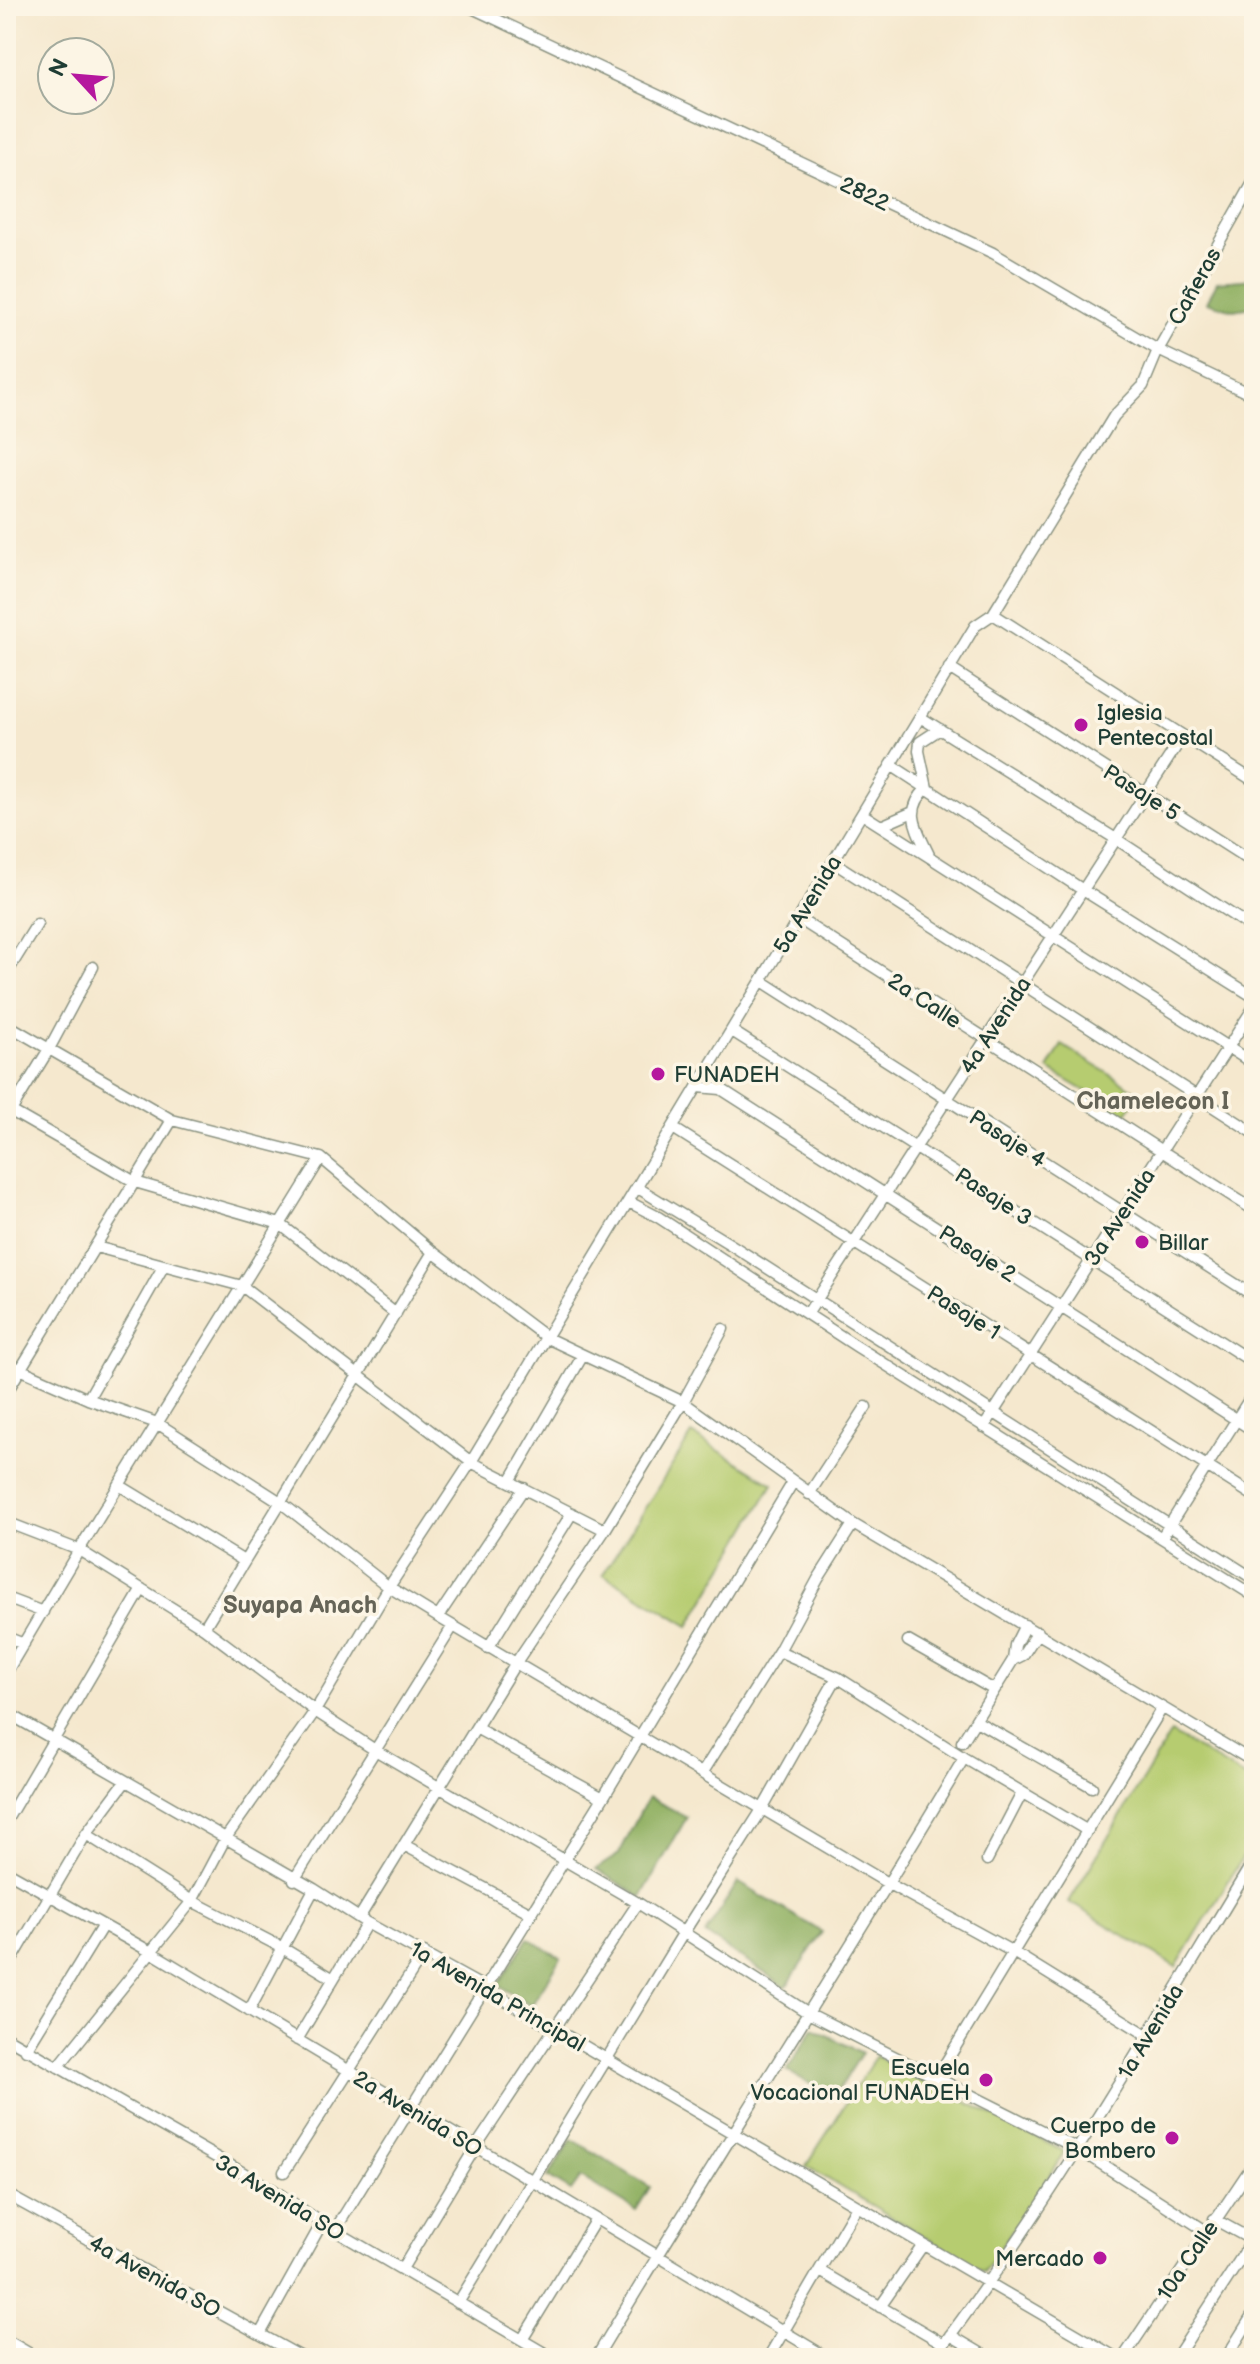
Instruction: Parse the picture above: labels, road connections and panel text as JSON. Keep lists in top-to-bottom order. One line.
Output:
{"streets":{"street":["2822","Cañeras","Pasaje 5","5a Avenida","2a Calle","4a Avenida","Pasaje 4","Pasaje 3","3a Avenida","Pasaje 2","Pasaje 1","1a Avenida Principal","1a Avenida","2a Avenida SO","3a Avenida SO","10a Calle","4a Avenida SO"]},"crossings":[["2822","Cañeras"],["Cañeras","5a Avenida"],["Pasaje 5","5a Avenida"],["Pasaje 5","4a Avenida"],["5a Avenida","2a Calle"],["5a Avenida","Pasaje 4"],["5a Avenida","Pasaje 3"],["5a Avenida","Pasaje 2"],["5a Avenida","Pasaje 1"],["5a Avenida","1a Avenida Principal"],["5a Avenida","2a Avenida SO"],["5a Avenida","3a Avenida SO"],["2a Calle","4a Avenida"],["2a Calle","3a Avenida"],["4a Avenida","Pasaje 4"],["4a Avenida","Pasaje 3"],["4a Avenida","Pasaje 2"],["4a Avenida","Pasaje 1"],["Pasaje 4","3a Avenida"],["Pasaje 3","3a Avenida"],["3a Avenida","Pasaje 2"],["3a Avenida","Pasaje 1"],["1a Avenida Principal","1a Avenida"]],"districts":["Chamelecon I","Suyapa Anach"],"places":["Iglesia Pentecostal","FUNADEH","Billar","Escuela Vocacional FUNADEH","Cuerpo de Bombero","Mercado"],"north":"top left"}
